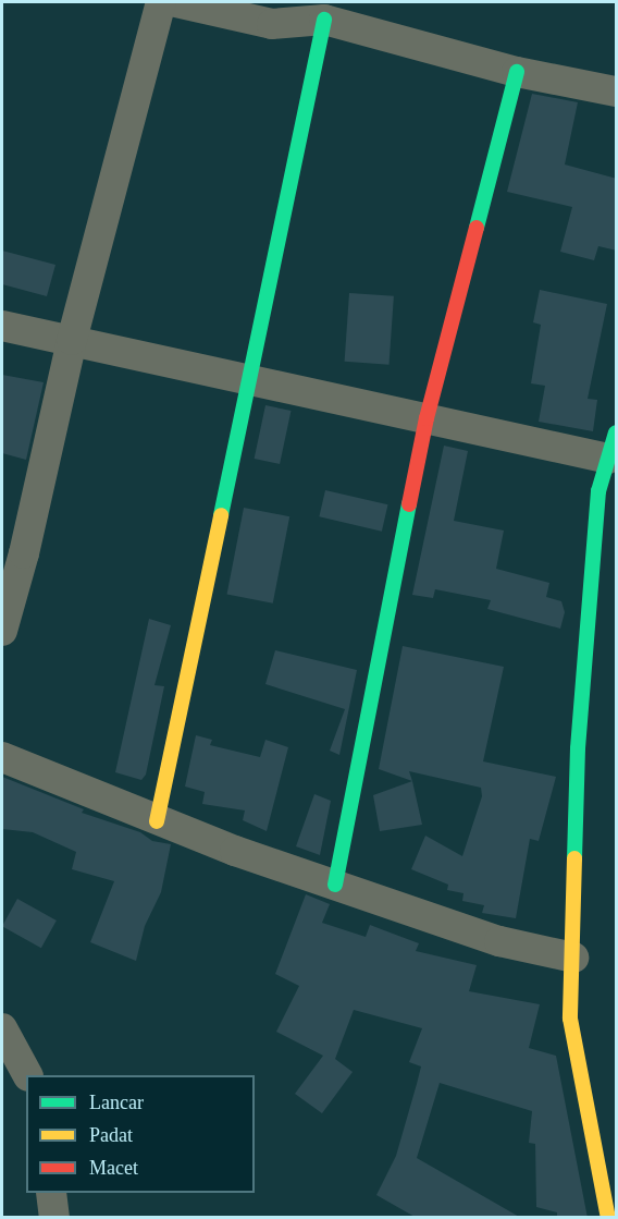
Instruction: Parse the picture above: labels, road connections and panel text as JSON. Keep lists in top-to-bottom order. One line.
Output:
{"legend":["Lancar","Padat","Macet"]}
